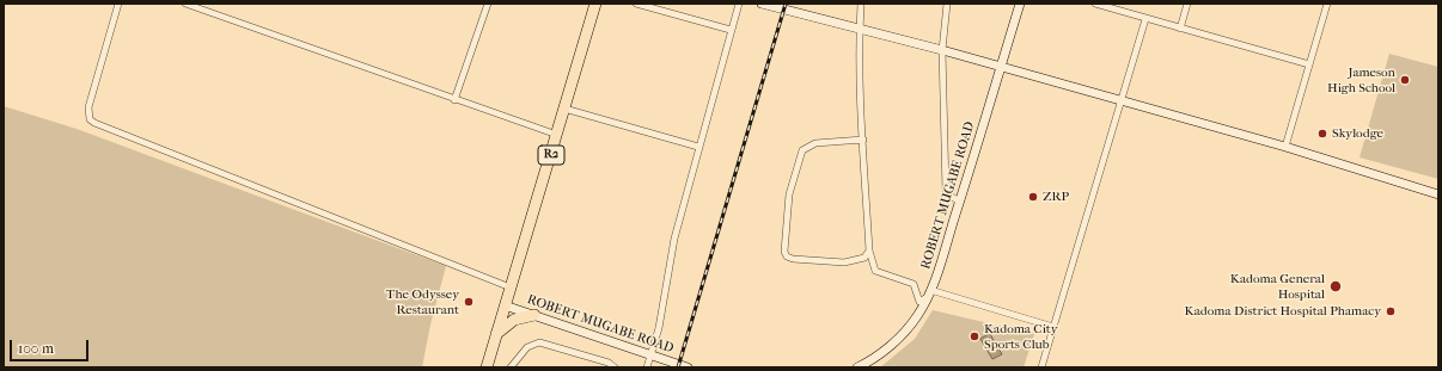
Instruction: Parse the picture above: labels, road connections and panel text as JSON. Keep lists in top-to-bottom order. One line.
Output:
{"streets":{"highway":["R2"],"main road":["ROBERT MUGABE ROAD"]},"crossings":[["R2","ROBERT MUGABE ROAD"]],"places":["Jameson High School","Skylodge","ZRP","Kadoma General Hospital","The Odyssey Restaurant","Kadoma District Hospital Phamacy","Kadoma City Sports Club"],"scale_bar":"100 m"}
